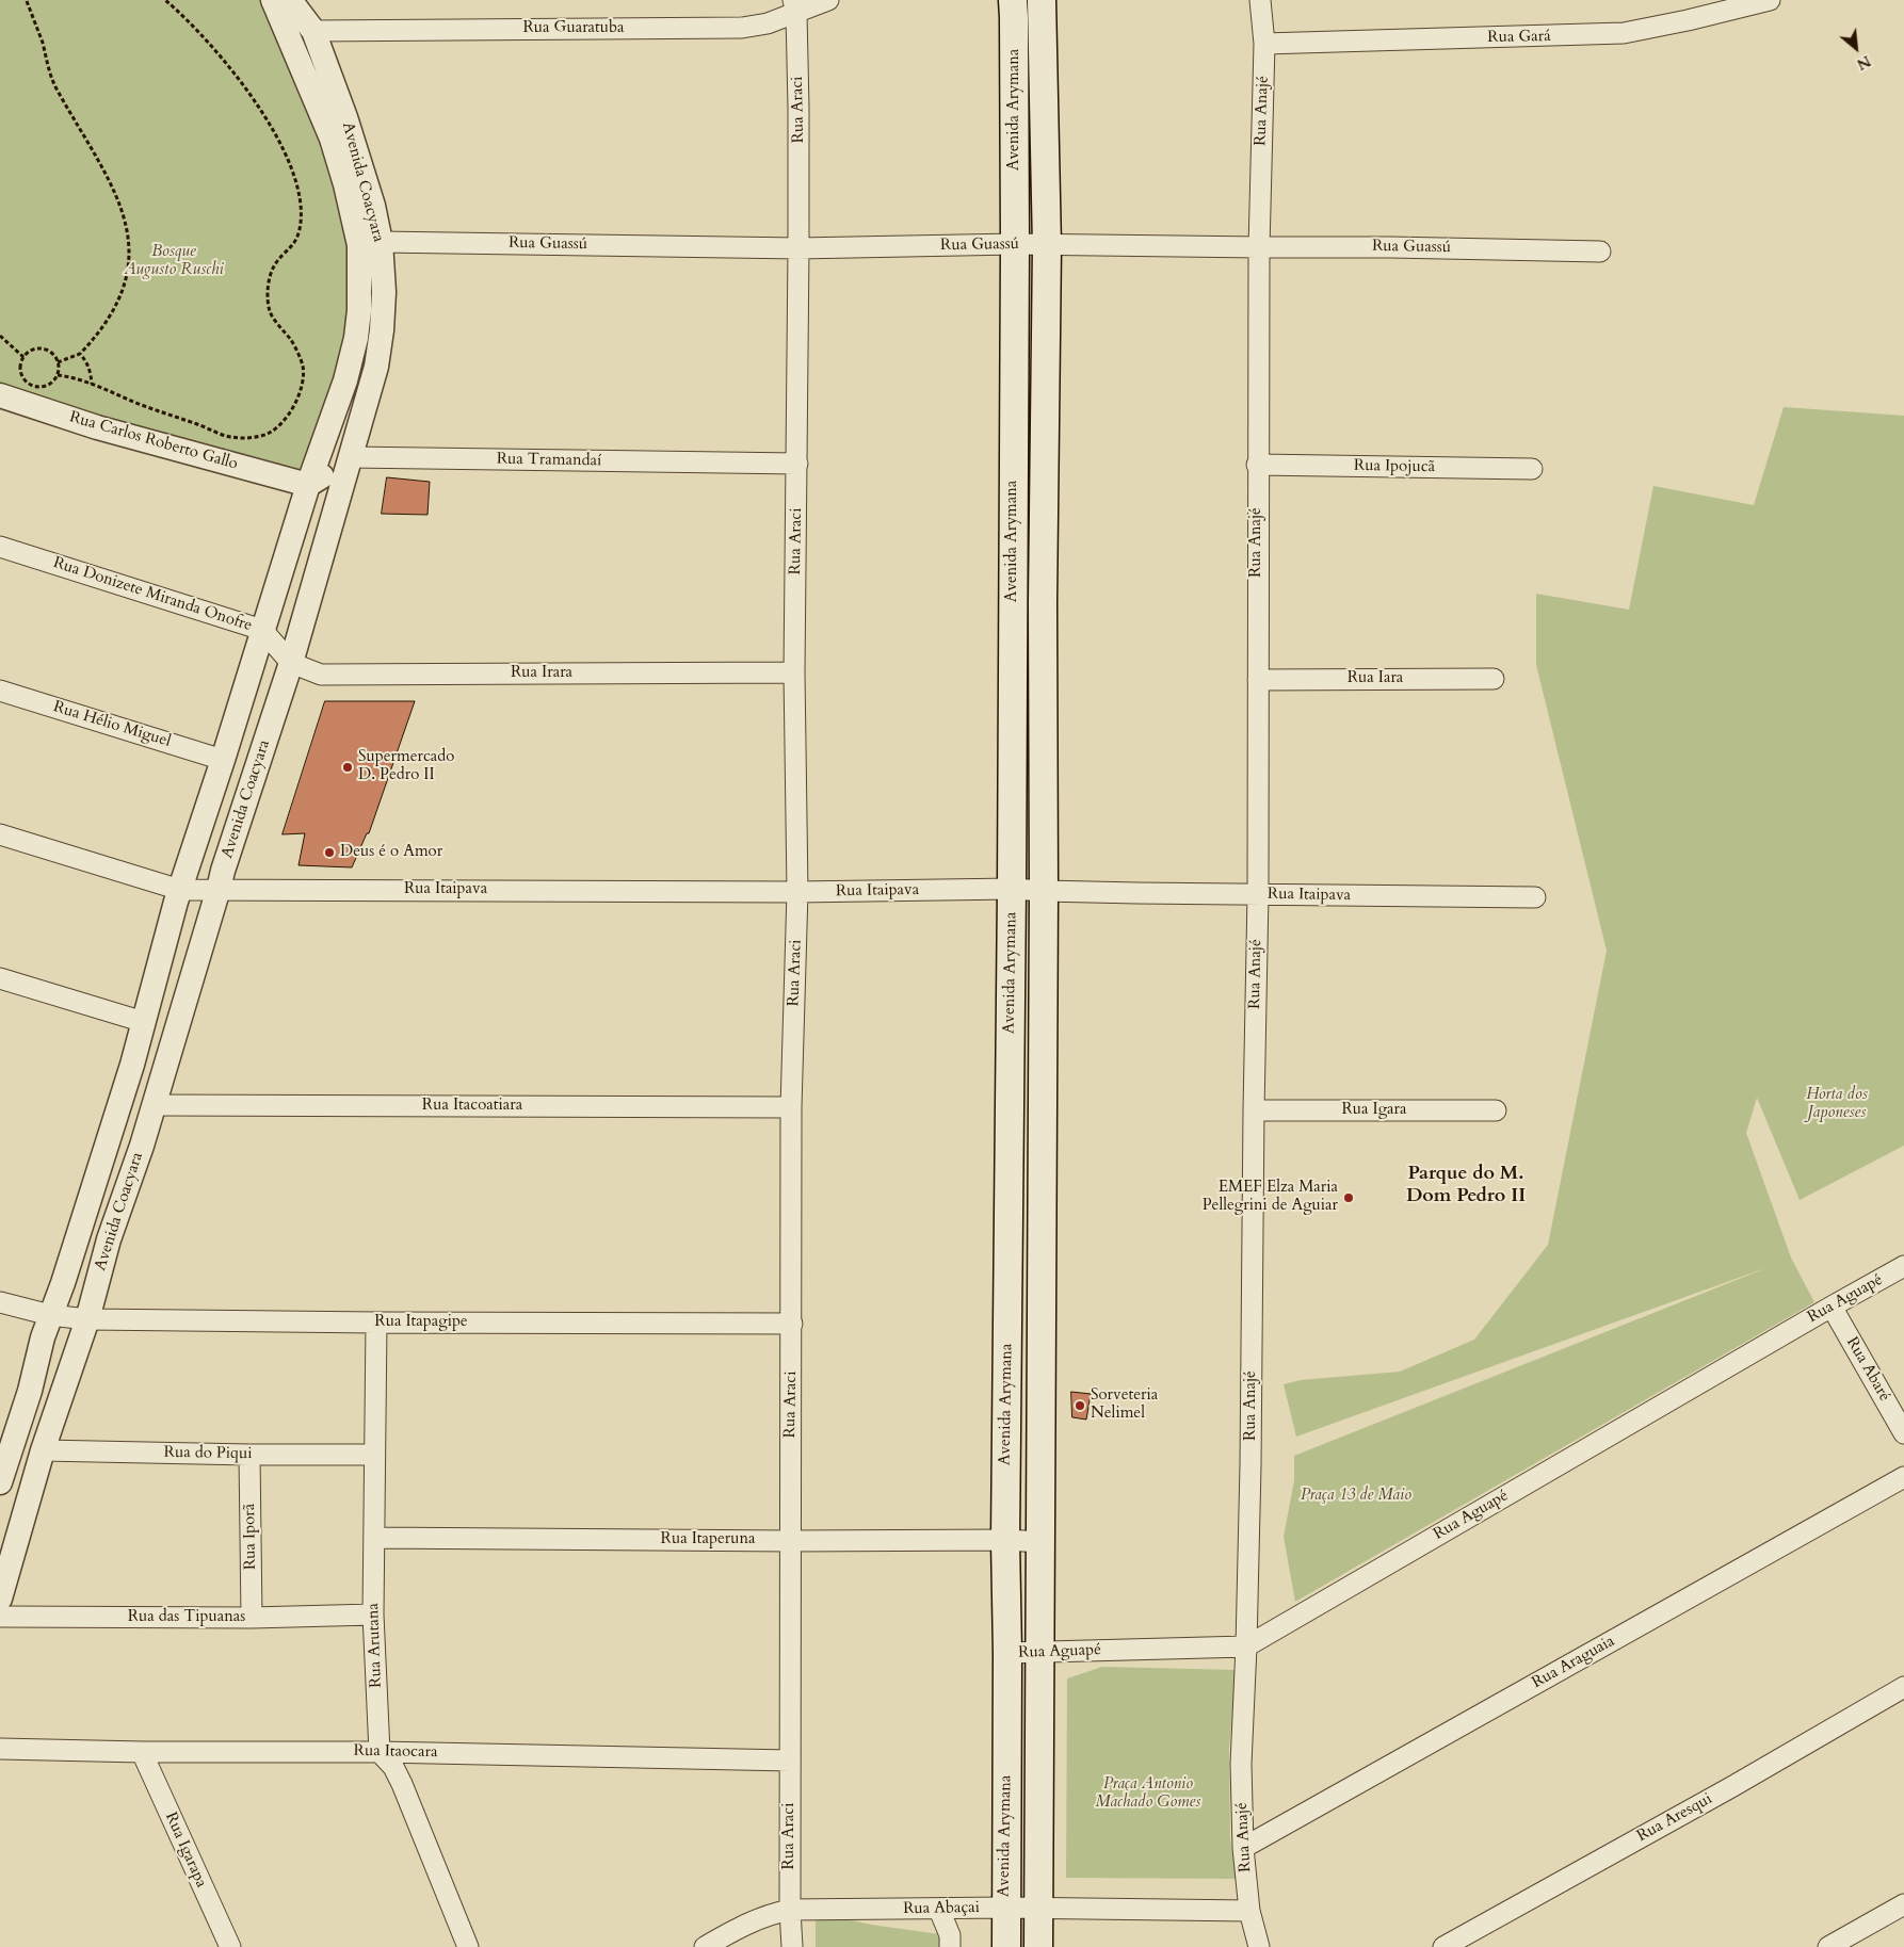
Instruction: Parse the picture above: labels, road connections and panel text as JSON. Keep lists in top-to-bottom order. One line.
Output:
{"streets":{"main road":["Avenida Arymana"],"street":["Rua Guaratuba","Rua Gará","Rua Araci","Rua Anajé","Avenida Coacyara","Rua Guassú","Rua Carlos Roberto Gallo","Rua Tramandaí","Rua Ipojucã","Rua Donizete Miranda Onofre","Rua Irara","Rua Iara","Rua Hélio Miguel","Rua Itaipava","Rua Itacoatiara","Rua Igara","Rua Aguapé","Rua Itapagipe","Rua Abaré","Rua do Piqui","Rua Iporã","Rua Itaperuna","Rua das Tipuanas","Rua Arutana","Rua Araguaia","Rua Itaocara","Rua Aresqui","Rua Igarapa","Rua Abaçai"]},"crossings":[["Rua Guaratuba","Rua Araci"],["Rua Guaratuba","Avenida Coacyara"],["Rua Gará","Rua Anajé"],["Rua Araci","Rua Guassú"],["Rua Araci","Rua Tramandaí"],["Rua Araci","Rua Irara"],["Rua Araci","Rua Itaipava"],["Rua Araci","Rua Itacoatiara"],["Rua Araci","Rua Itapagipe"],["Rua Araci","Rua Itaperuna"],["Rua Araci","Rua Itaocara"],["Rua Araci","Rua Abaçai"],["Avenida Arymana","Rua Guassú"],["Avenida Arymana","Rua Itaipava"],["Avenida Arymana","Rua Aguapé"],["Avenida Arymana","Rua Itaperuna"],["Avenida Arymana","Rua Abaçai"],["Rua Anajé","Rua Guassú"],["Rua Anajé","Rua Ipojucã"],["Rua Anajé","Rua Iara"],["Rua Anajé","Rua Itaipava"],["Rua Anajé","Rua Igara"],["Rua Anajé","Rua Aguapé"],["Rua Anajé","Rua Araguaia"],["Rua Anajé","Rua Abaçai"],["Avenida Coacyara","Rua Guassú"],["Avenida Coacyara","Rua Carlos Roberto Gallo"],["Avenida Coacyara","Rua Tramandaí"],["Avenida Coacyara","Rua Donizete Miranda Onofre"],["Avenida Coacyara","Rua Irara"],["Avenida Coacyara","Rua Hélio Miguel"],["Avenida Coacyara","Rua Itaipava"],["Avenida Coacyara","Rua Itacoatiara"],["Avenida Coacyara","Rua Itapagipe"],["Avenida Coacyara","Rua do Piqui"],["Rua Donizete Miranda Onofre","Rua Irara"],["Rua Aguapé","Rua Abaré"],["Rua Itapagipe","Rua Arutana"],["Rua do Piqui","Rua Iporã"],["Rua do Piqui","Rua Arutana"],["Rua Iporã","Rua das Tipuanas"],["Rua Itaperuna","Rua Arutana"],["Rua das Tipuanas","Rua Arutana"],["Rua Arutana","Rua Itaocara"],["Rua Itaocara","Rua Igarapa"]],"districts":["Parque do M. Dom Pedro II"],"parks":["Bosque Augusto Ruschi","Horta dos Japoneses","Praça 13 de Maio","Praça Antonio Machado Gomes"],"places":["Supermercado D. Pedro II","Deus é o Amor","EMEF Elza Maria Pellegrini de Aguiar","Sorveteria Nelimel"],"north":"bottom right"}
